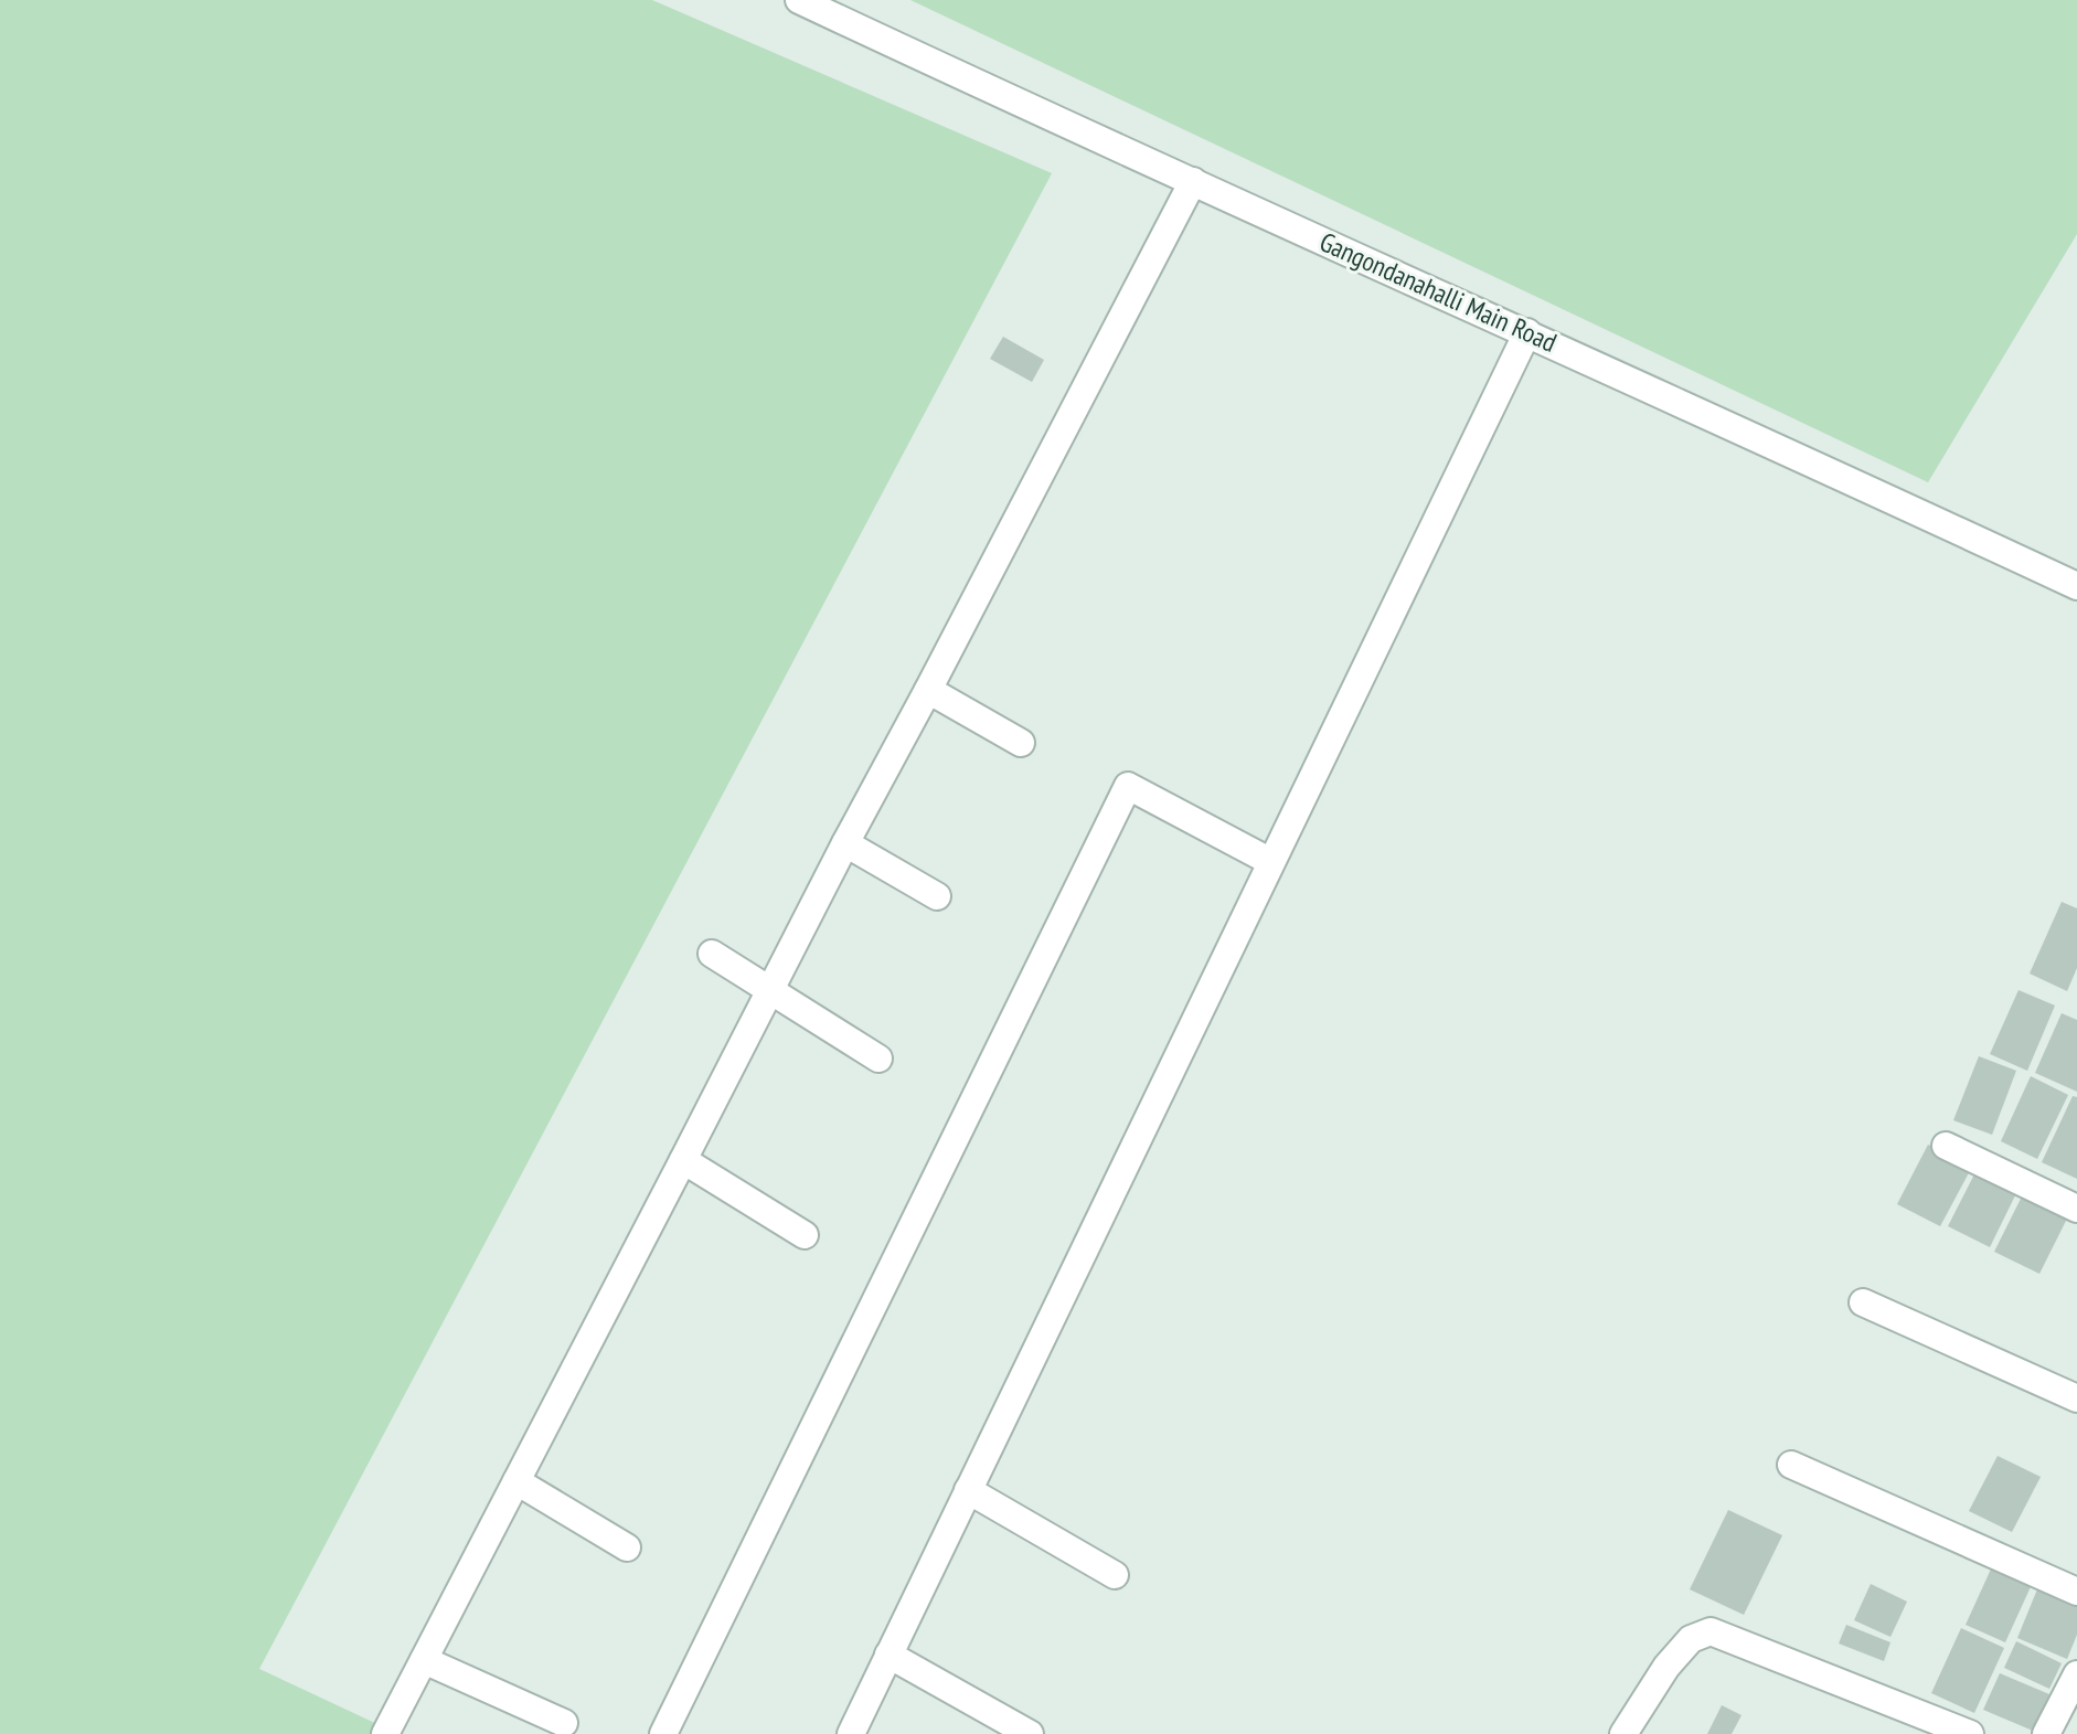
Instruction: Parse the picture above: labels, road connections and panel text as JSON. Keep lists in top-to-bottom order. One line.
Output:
{"streets":{"street":["Gangondanahalli Main Road"]}}
